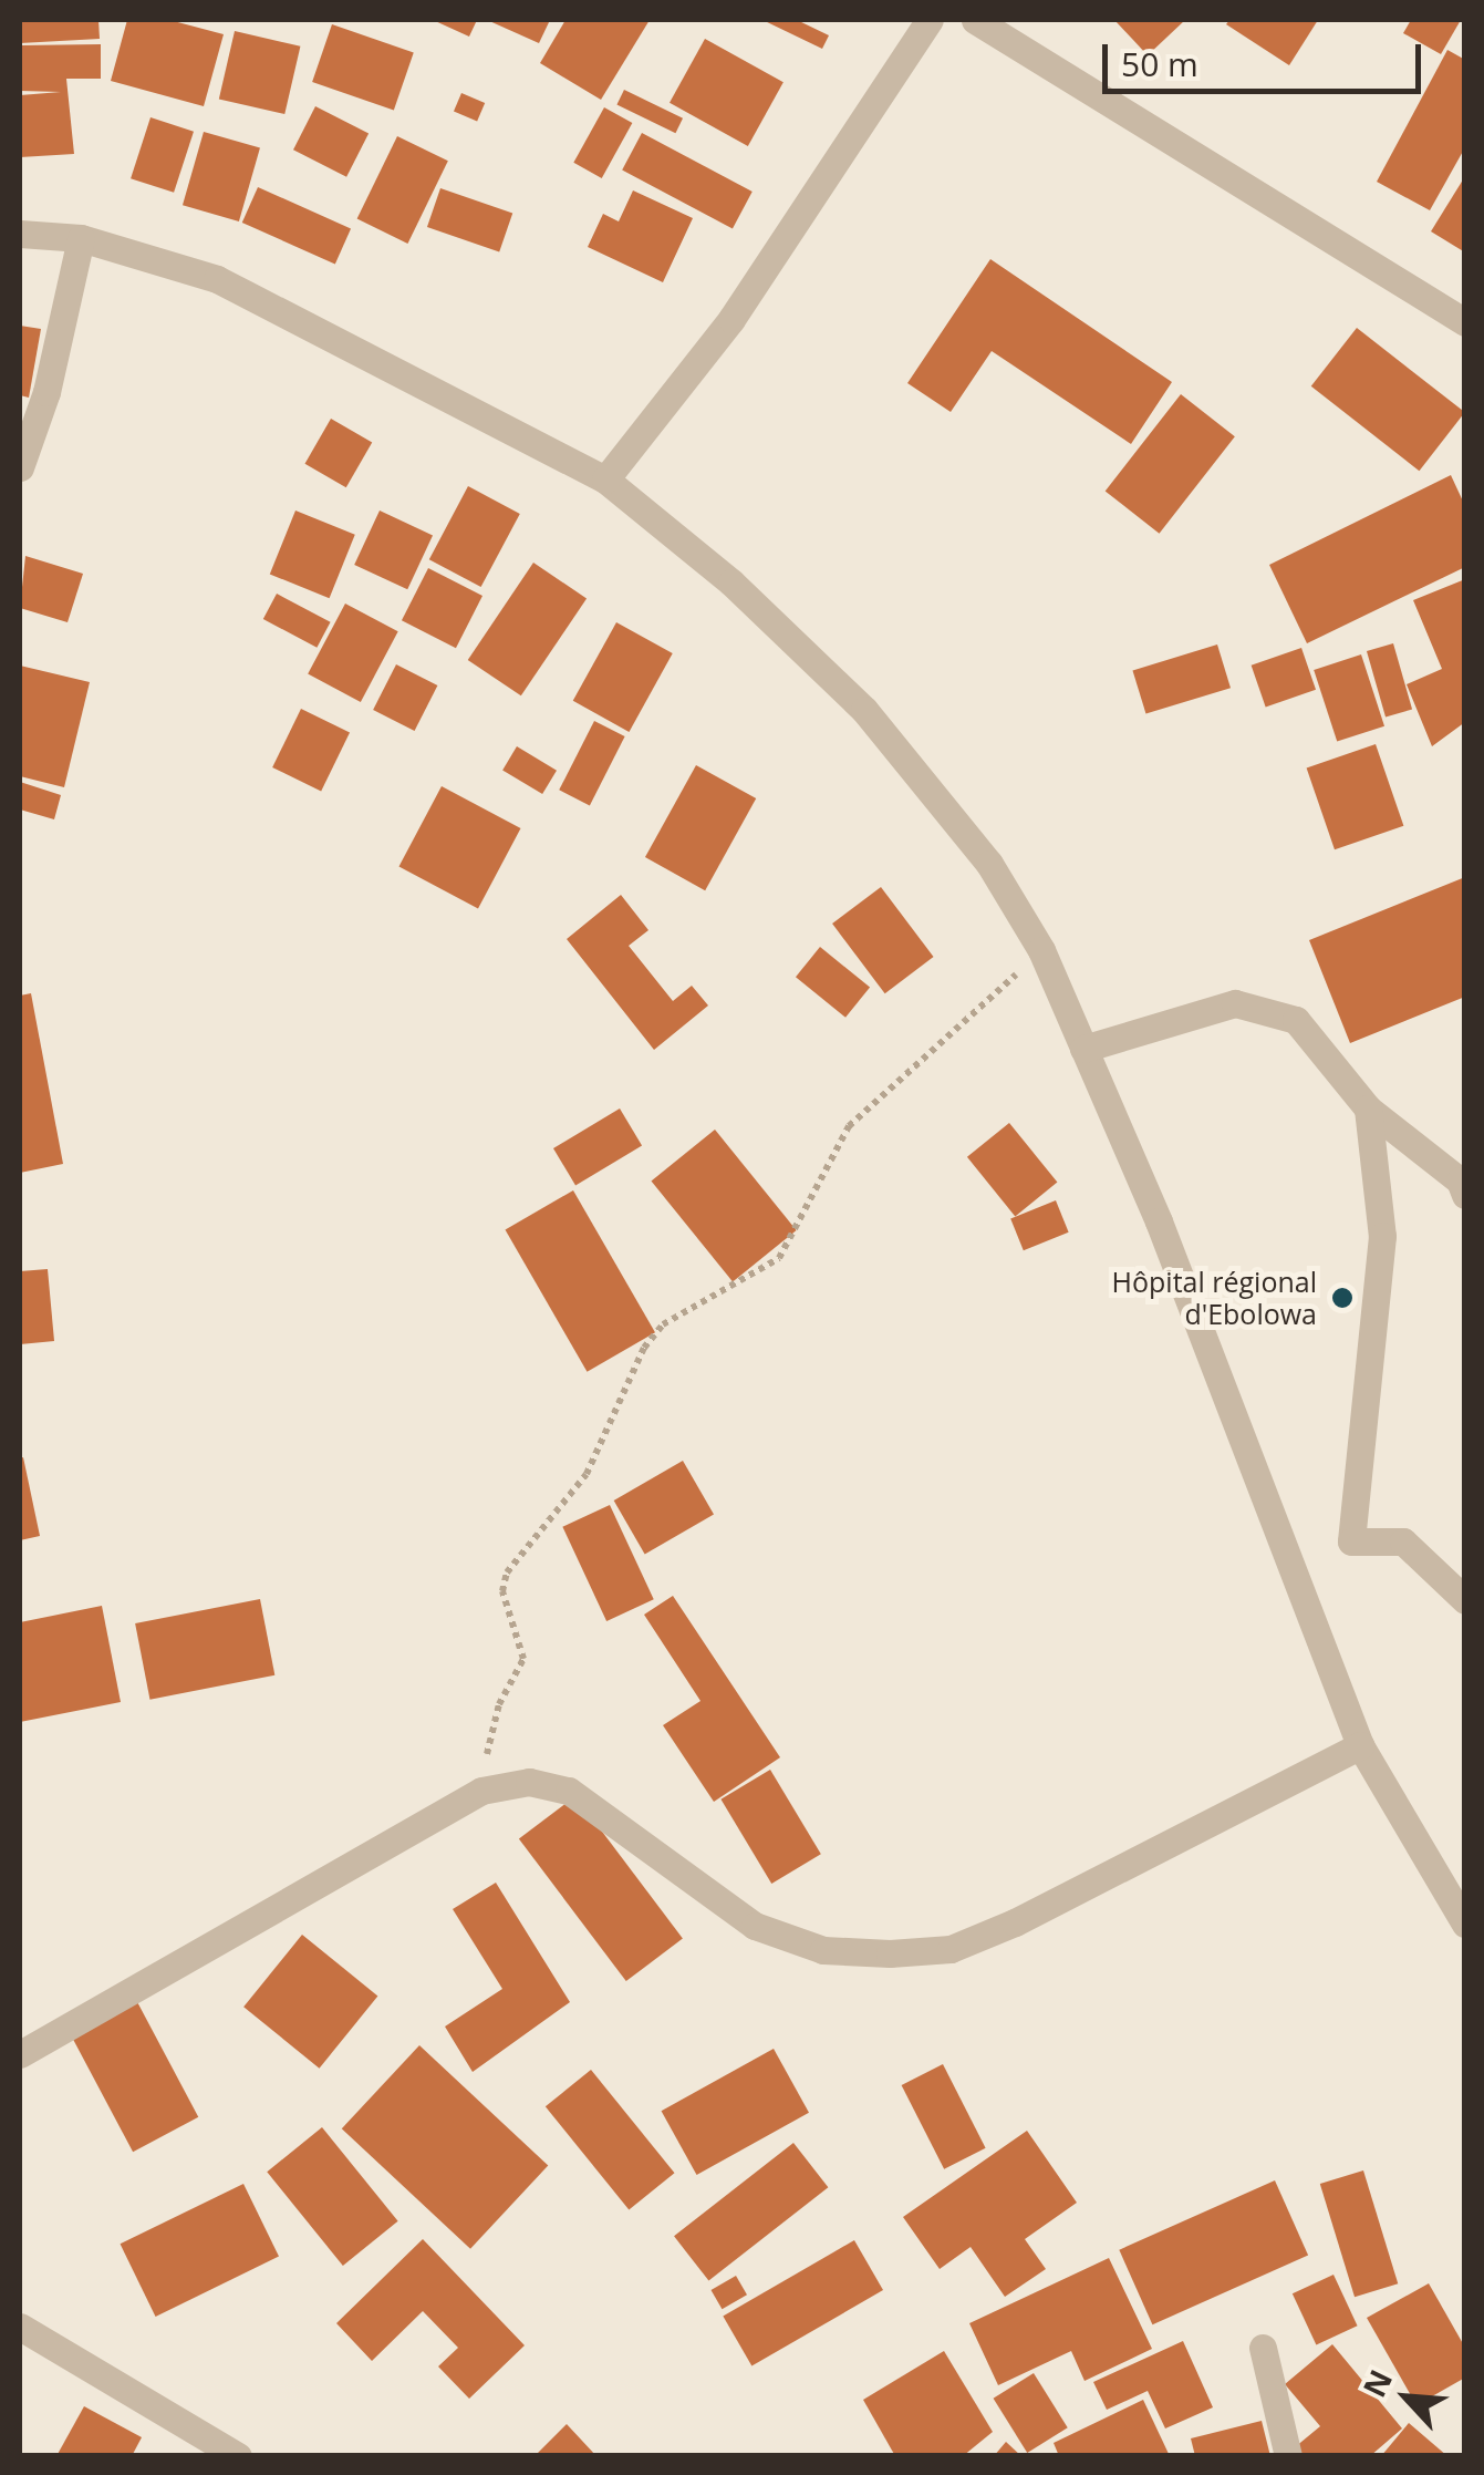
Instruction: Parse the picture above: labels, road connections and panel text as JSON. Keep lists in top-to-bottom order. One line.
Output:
{"places":["Hôpital régional d'Ebolowa"],"scale_bar":"50 m","north":"top left"}
